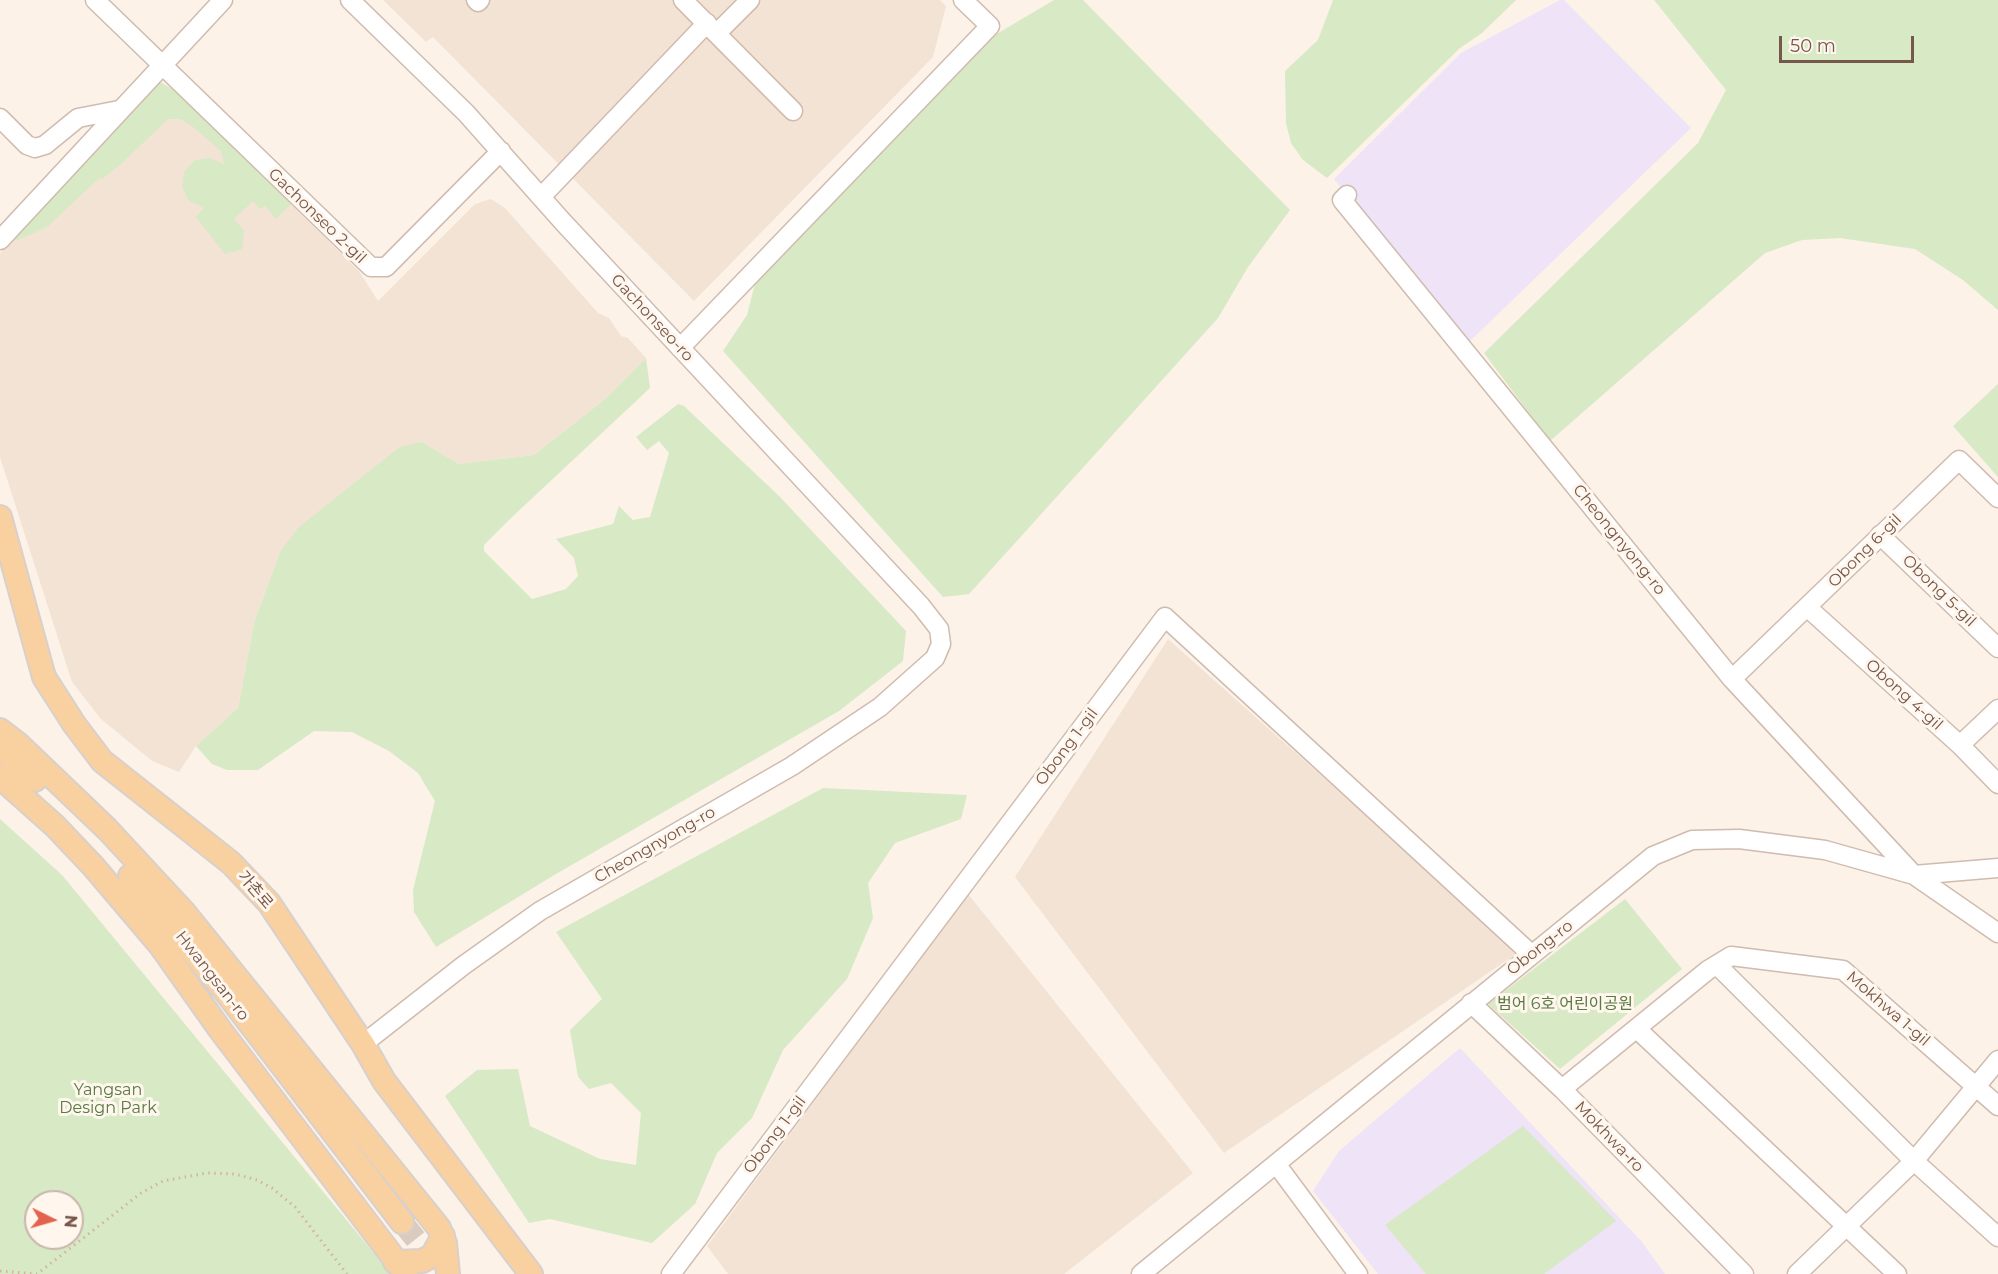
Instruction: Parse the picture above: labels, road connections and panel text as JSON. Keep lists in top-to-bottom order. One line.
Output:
{"streets":{"main road":["가촌로","Hwangsan-ro"],"street":["Gachonseo 2-gil","Gachonseo-ro","Cheongnyong-ro","Obong 6-gil","Obong 5-gil","Obong 4-gil","Obong 1-gil","Obong-ro","Mokhwa 1-gil","Mokhwa-ro"]},"crossings":[["Gachonseo 2-gil","Gachonseo-ro"],["Gachonseo-ro","Cheongnyong-ro"],["Cheongnyong-ro","Obong 6-gil"],["Cheongnyong-ro","가촌로"],["Cheongnyong-ro","Obong-ro"],["Obong 6-gil","Obong 5-gil"],["Obong 6-gil","Obong 4-gil"],["Obong 1-gil","Obong-ro"],["Obong-ro","Mokhwa-ro"],["Mokhwa 1-gil","Mokhwa-ro"]],"parks":["범어 6호 어린이공원","Yangsan Design Park"],"scale_bar":"50 m","north":"right"}
